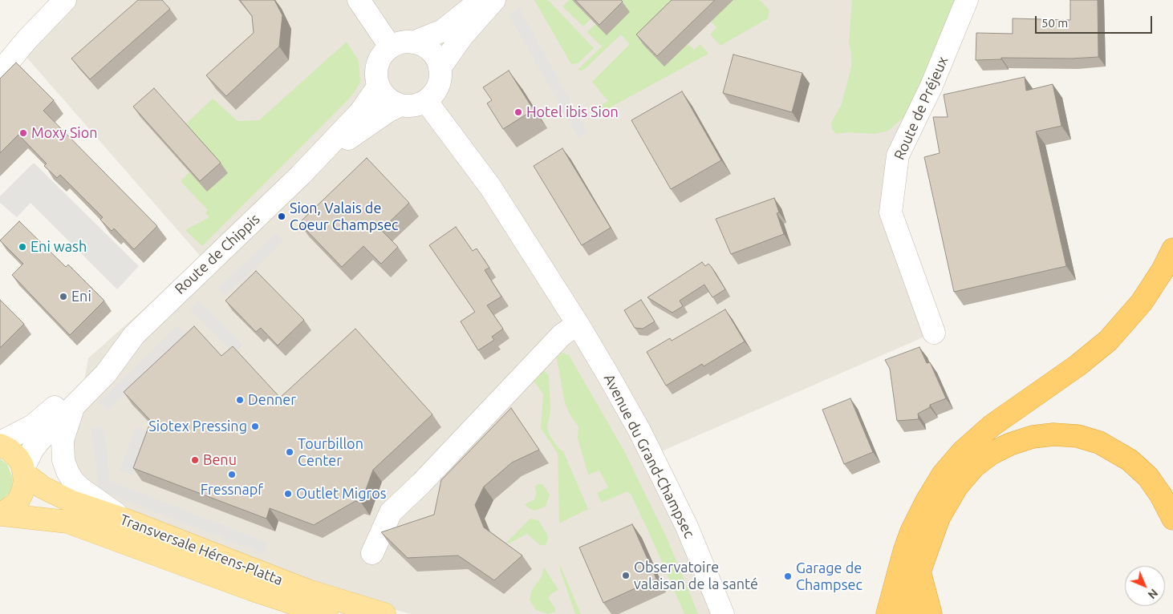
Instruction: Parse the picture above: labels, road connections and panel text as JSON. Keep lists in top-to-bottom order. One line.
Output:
{"streets":{"main road":["Transversale Hérens-Platta"],"street":["Route de Préjeux","Route de Chippis","Avenue du Grand-Champsec"]},"crossings":[["Route de Chippis","Avenue du Grand-Champsec"],["Route de Chippis","Transversale Hérens-Platta"]],"places":["Hotel ibis Sion","Moxy Sion","Sion, Valais de Coeur Champsec","Eni wash","Eni","Denner","Siotex Pressing","Tourbillon Center","Benu","Fressnapf","Outlet Migros","Observatoire valaisan de la santé","Garage de Champsec"],"scale_bar":"50 m","north":"bottom right"}
